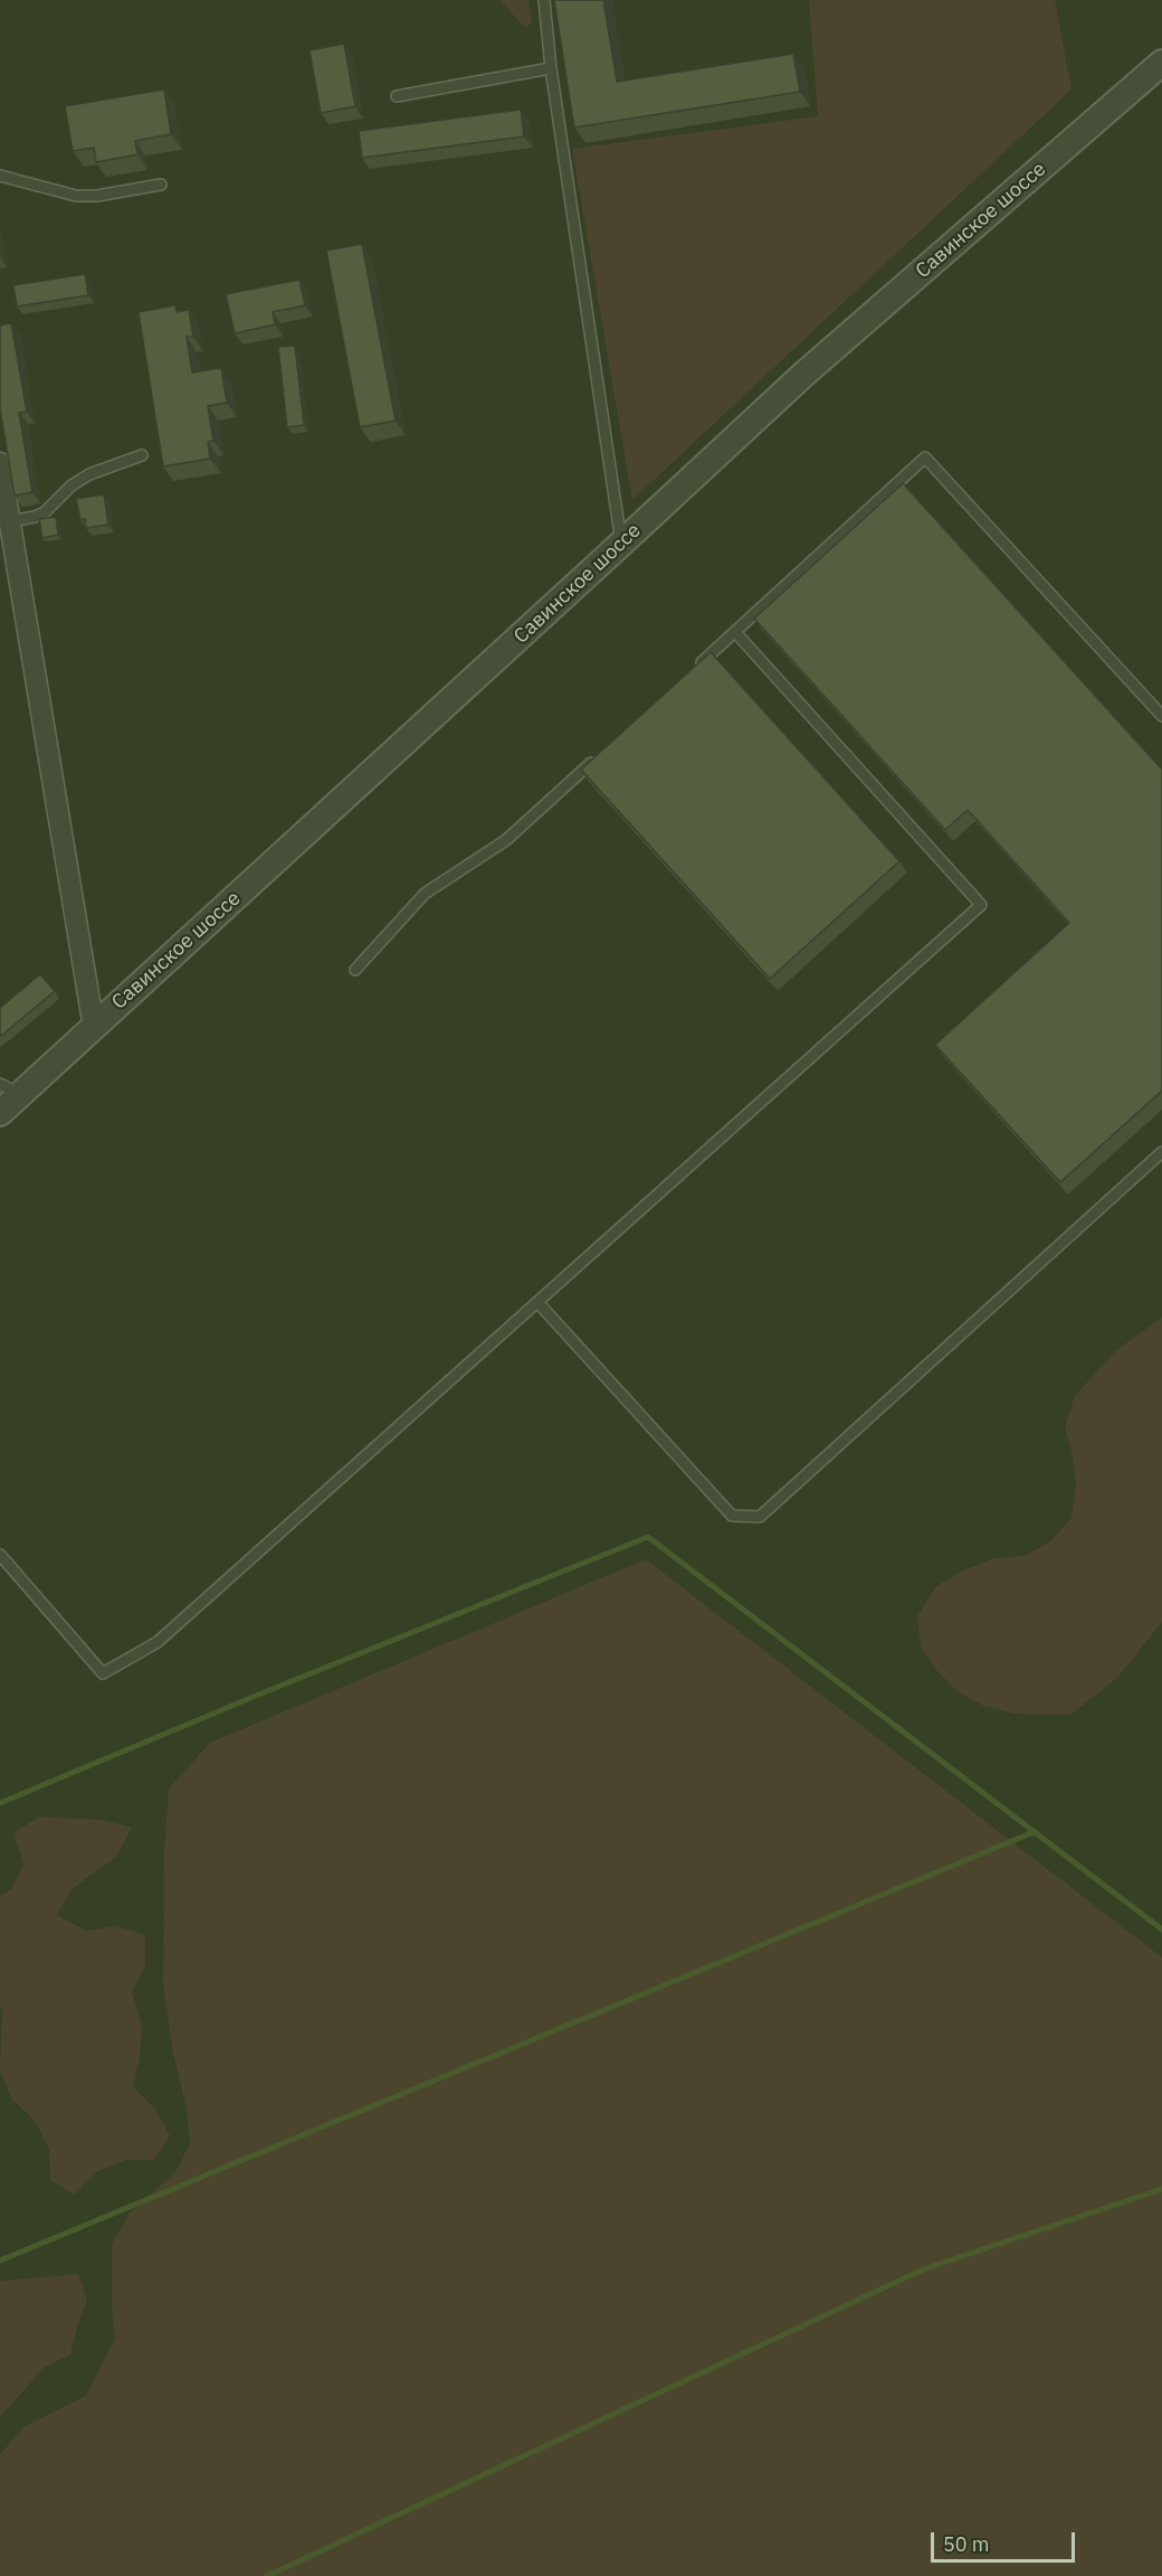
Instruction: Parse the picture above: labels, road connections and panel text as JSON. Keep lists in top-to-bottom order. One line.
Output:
{"streets":{"street":["Савинское шоссе"]},"scale_bar":"50 m"}
